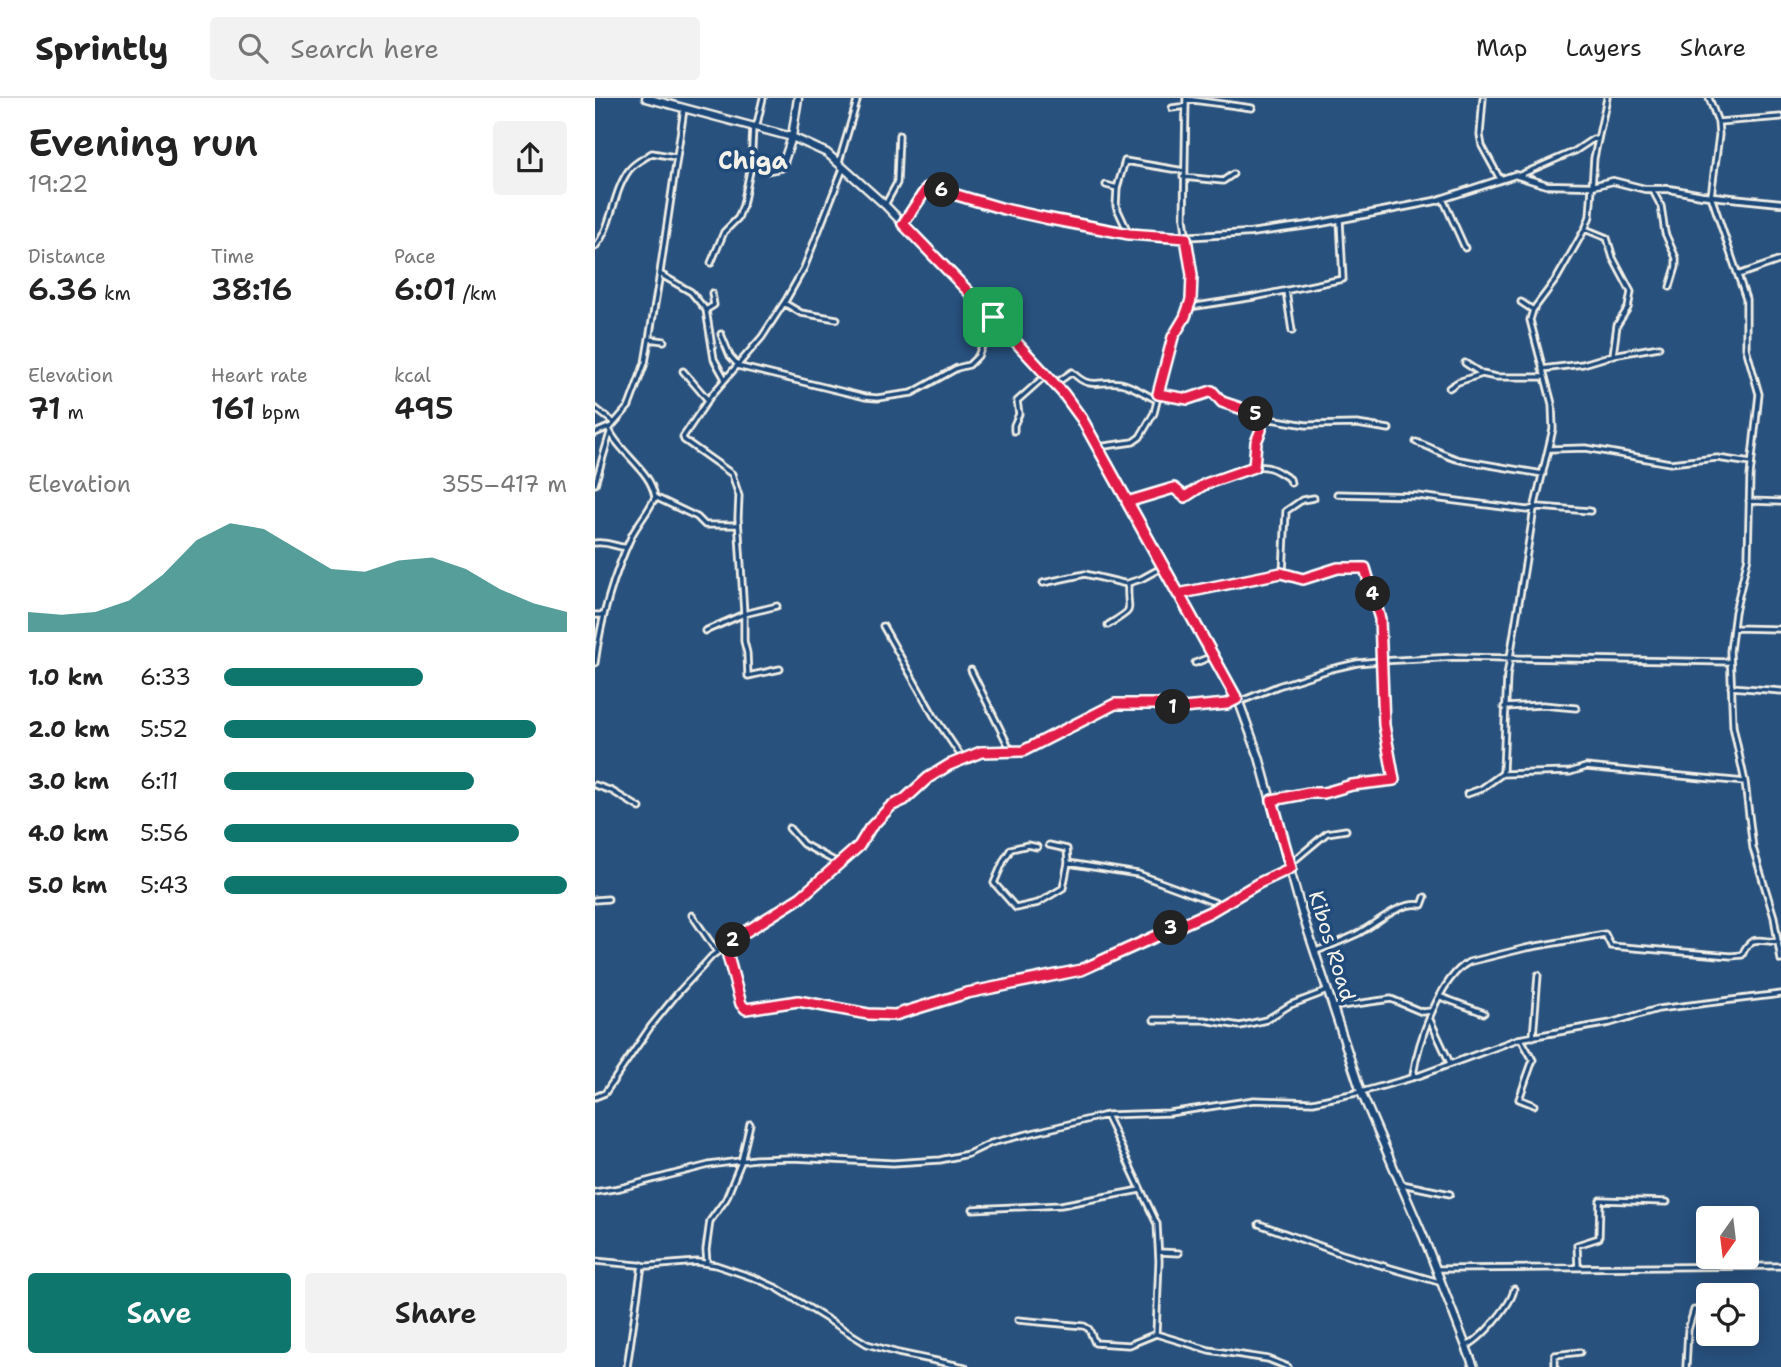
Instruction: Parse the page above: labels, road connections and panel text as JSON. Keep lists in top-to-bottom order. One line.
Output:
{"streets":{"main road":["Kibos Road"]},"districts":["Chiga"],"north":"bottom","page":{"header":"Sprintly","search":"Search here","nav":["Map","Layers","Share"],"heading":["Evening run","19:22"],"pins":["6","5","4","1","3","2"],"stats":[["Distance","6.36 km"],["Time","38:16"],["Pace","6:01 /km"],["Elevation","71 m"],["Heart rate","161 bpm"],["kcal","495"]],"chart":["Elevation","355–417 m"],"list":[{"name":"1.0 km","note":"6:33"},{"name":"2.0 km","note":"5:52"},{"name":"3.0 km","note":"6:11"},{"name":"4.0 km","note":"5:56"},{"name":"5.0 km","note":"5:43"}],"buttons":["Save","Share"]}}
